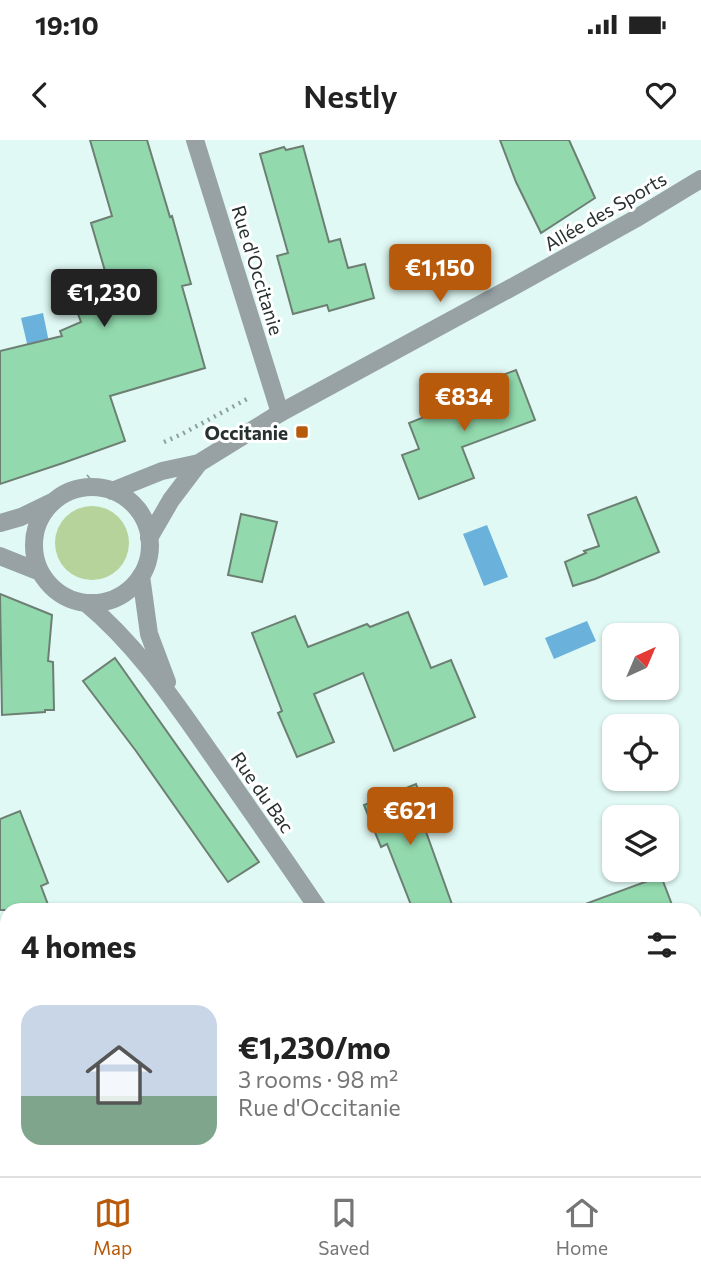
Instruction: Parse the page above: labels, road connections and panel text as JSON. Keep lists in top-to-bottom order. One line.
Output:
{"streets":{"street":["Allée des Sports","Rue d'Occitanie","Rue du Bac"]},"crossings":[["Allée des Sports","Rue d'Occitanie"],["Allée des Sports","Rue du Bac"]],"places":{"transit":["Occitanie"]},"north":"top right","page":{"status":"19:10","header":"Nestly","price":["€1,150","€1,230","€834","€621"],"heading":"4 homes","list":[{"name":"€1,230/mo","note":"3 rooms · 98 m² · Rue d'Occitanie"}],"tabs":["Map","Saved","Home"]}}
